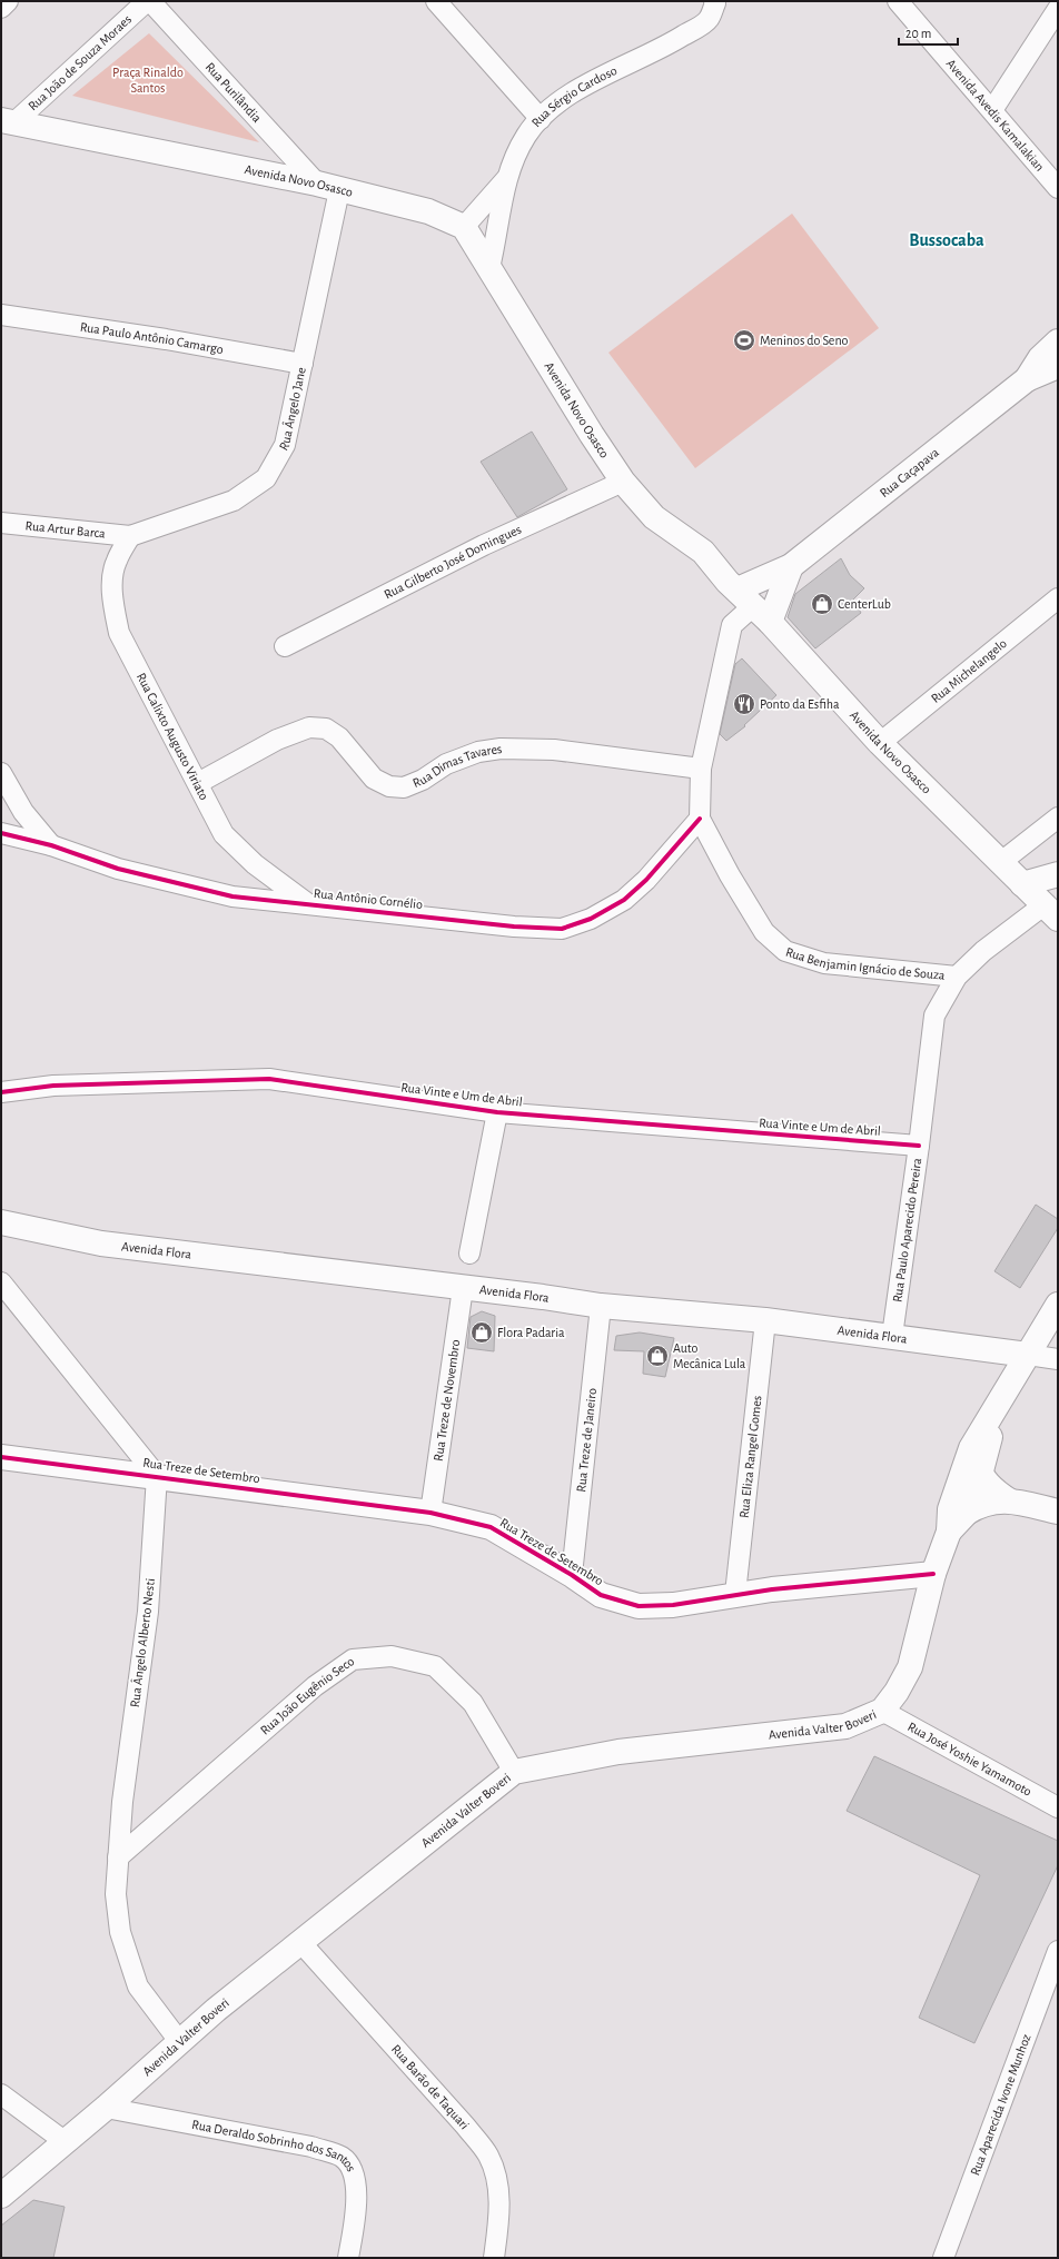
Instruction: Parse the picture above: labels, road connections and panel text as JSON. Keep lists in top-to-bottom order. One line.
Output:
{"streets":{"main road":["Avenida Novo Osasco","Rua Caçapava","Avenida Flora","Rua Treze de Setembro","Avenida Valter Boveri"],"street":["Rua João de Souza Moraes","Rua Purilândia","Rua Sérgio Cardoso","Avenida Avedis Kamalakian","Rua Paulo Antônio Camargo","Rua Ângelo Jane","Rua Artur Barca","Rua Gilberto José Domingues","Rua Michelangelo","Rua Calixto Augusto Viriato","Rua Dimas Tavares","Rua Antônio Cornélio","Rua Benjamin Ignácio de Souza","Rua Vinte e Um de Abril","Rua Paulo Aparecido Pereira","Rua Treze de Novembro","Rua Treze de Janeiro","Rua Eliza Rangel Gomes","Rua Ângelo Alberto Nesti","Rua João Eugênio Seco","Rua José Yoshie Yamamoto","Rua Barão de Taquari","Rua Aparecida Ivone Munhoz","Rua Deraldo Sobrinho dos Santos"]},"crossings":[["Rua João de Souza Moraes","Rua Purilândia"],["Rua João de Souza Moraes","Avenida Novo Osasco"],["Rua Purilândia","Avenida Novo Osasco"],["Rua Purilândia","Rua Ângelo Jane"],["Rua Sérgio Cardoso","Avenida Novo Osasco"],["Avenida Novo Osasco","Rua Ângelo Jane"],["Avenida Novo Osasco","Rua Caçapava"],["Avenida Novo Osasco","Rua Gilberto José Domingues"],["Avenida Novo Osasco","Rua Michelangelo"],["Rua Paulo Antônio Camargo","Rua Ângelo Jane"],["Rua Ângelo Jane","Rua Artur Barca"],["Rua Ângelo Jane","Rua Calixto Augusto Viriato"],["Rua Artur Barca","Rua Calixto Augusto Viriato"],["Rua Calixto Augusto Viriato","Rua Dimas Tavares"],["Rua Calixto Augusto Viriato","Rua Antônio Cornélio"],["Rua Antônio Cornélio","Rua Benjamin Ignácio de Souza"],["Rua Benjamin Ignácio de Souza","Rua Paulo Aparecido Pereira"],["Rua Vinte e Um de Abril","Rua Paulo Aparecido Pereira"],["Rua Paulo Aparecido Pereira","Avenida Flora"],["Avenida Flora","Rua Treze de Novembro"],["Avenida Flora","Rua Treze de Janeiro"],["Avenida Flora","Rua Eliza Rangel Gomes"],["Avenida Flora","Avenida Valter Boveri"],["Rua Treze de Novembro","Rua Treze de Setembro"],["Rua Treze de Janeiro","Rua Treze de Setembro"],["Rua Eliza Rangel Gomes","Rua Treze de Setembro"],["Rua Treze de Setembro","Rua Ângelo Alberto Nesti"],["Rua Treze de Setembro","Avenida Valter Boveri"],["Rua Ângelo Alberto Nesti","Rua João Eugênio Seco"],["Rua Ângelo Alberto Nesti","Avenida Valter Boveri"],["Rua João Eugênio Seco","Avenida Valter Boveri"],["Avenida Valter Boveri","Rua José Yoshie Yamamoto"],["Avenida Valter Boveri","Rua Barão de Taquari"],["Avenida Valter Boveri","Rua Deraldo Sobrinho dos Santos"]],"districts":["Bussocaba"],"parks":["Praça Rinaldo Santos"],"places":{"sports":["Meninos do Seno"],"shop":["CenterLub","Flora Padaria","Auto Mecânica Lula"],"restaurant":["Ponto da Esfiha"]},"scale_bar":"20 m"}
